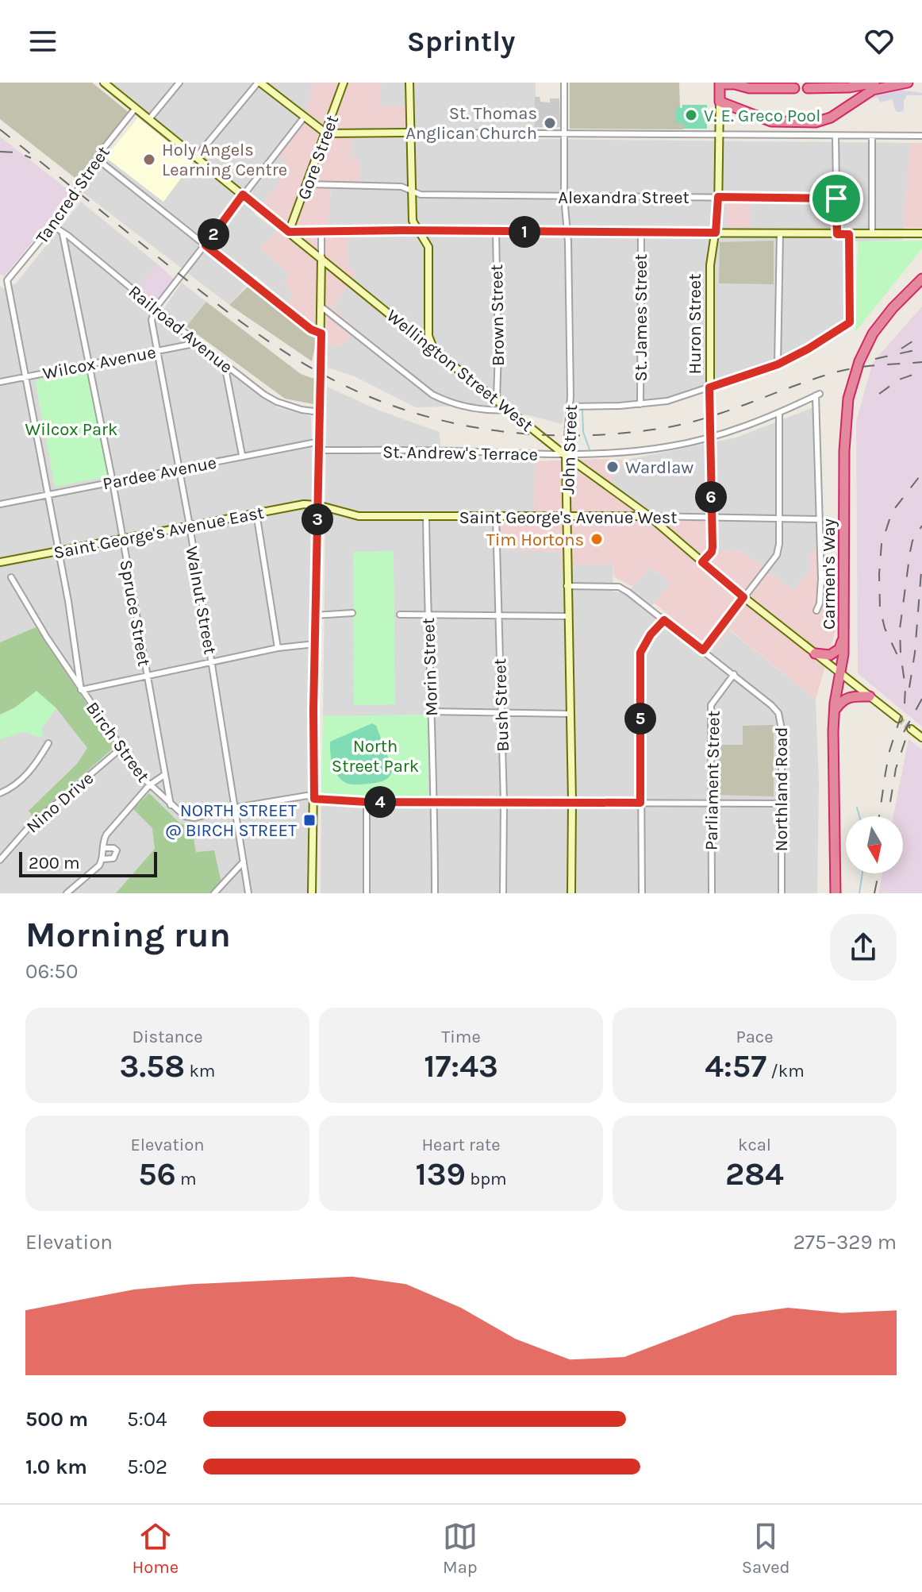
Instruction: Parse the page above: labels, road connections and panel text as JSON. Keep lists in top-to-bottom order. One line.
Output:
{"streets":{"highway":["Huron Street","Carmen's Way"],"main road":["Gore Street","Wellington Street West","John Street","Saint George's Avenue West","Saint George's Avenue East"],"street":["Tancred Street","Alexandra Street","Brown Street","St. James Street","Railroad Avenue","Wilcox Avenue","St. Andrew's Terrace","Pardee Avenue","Walnut Street","Spruce Street","Morin Street","Bush Street","Birch Street","Parliament Street","Northland Road","Nino Drive"]},"crossings":[["Gore Street","Alexandra Street"],["Gore Street","Wellington Street West"],["Tancred Street","Railroad Avenue"],["Tancred Street","Wellington Street West"],["Alexandra Street","Huron Street"],["Alexandra Street","John Street"],["Brown Street","Wellington Street West"],["Huron Street","Wellington Street West"],["Huron Street","St. Andrew's Terrace"],["Huron Street","Saint George's Avenue West"],["Railroad Avenue","Wilcox Avenue"],["Railroad Avenue","Walnut Street"],["Railroad Avenue","Spruce Street"],["Wilcox Avenue","Walnut Street"],["Wilcox Avenue","Spruce Street"],["Wellington Street West","John Street"],["Wellington Street West","St. Andrew's Terrace"],["Wellington Street West","Saint George's Avenue West"],["Wellington Street West","Carmen's Way"],["John Street","St. Andrew's Terrace"],["John Street","Saint George's Avenue West"],["John Street","Birch Street"],["John Street","Northland Road"],["St. Andrew's Terrace","Saint George's Avenue West"],["Pardee Avenue","Walnut Street"],["Pardee Avenue","Spruce Street"],["Saint George's Avenue West","Saint George's Avenue East"],["Saint George's Avenue West","Morin Street"],["Saint George's Avenue West","Bush Street"],["Saint George's Avenue East","Walnut Street"],["Saint George's Avenue East","Spruce Street"],["Walnut Street","Birch Street"],["Spruce Street","Birch Street"],["Morin Street","Birch Street"],["Bush Street","Birch Street"],["Birch Street","Parliament Street"],["Birch Street","Northland Road"],["Birch Street","Nino Drive"],["Parliament Street","Northland Road"]],"parks":["Wilcox Park","North Street Park"],"places":{"other":["V. E. Greco Pool","St. Thomas Anglican Church","Holy Angels Learning Centre","Wardlaw","Tim Hortons"],"transit":["NORTH STREET @ BIRCH STREET"]},"scale_bar":"200 m","north":"bottom","page":{"header":"Sprintly","pins":["1","2","6","3","5","4"],"scale":"200 m","heading":["Morning run","06:50"],"stats":[["Distance","3.58 km"],["Time","17:43"],["Pace","4:57 /km"],["Elevation","56 m"],["Heart rate","139 bpm"],["kcal","284"]],"chart":["Elevation","275–329 m"],"list":[{"name":"500 m","note":"5:04"},{"name":"1.0 km","note":"5:02"}],"tabs":["Home","Map","Saved"]}}
